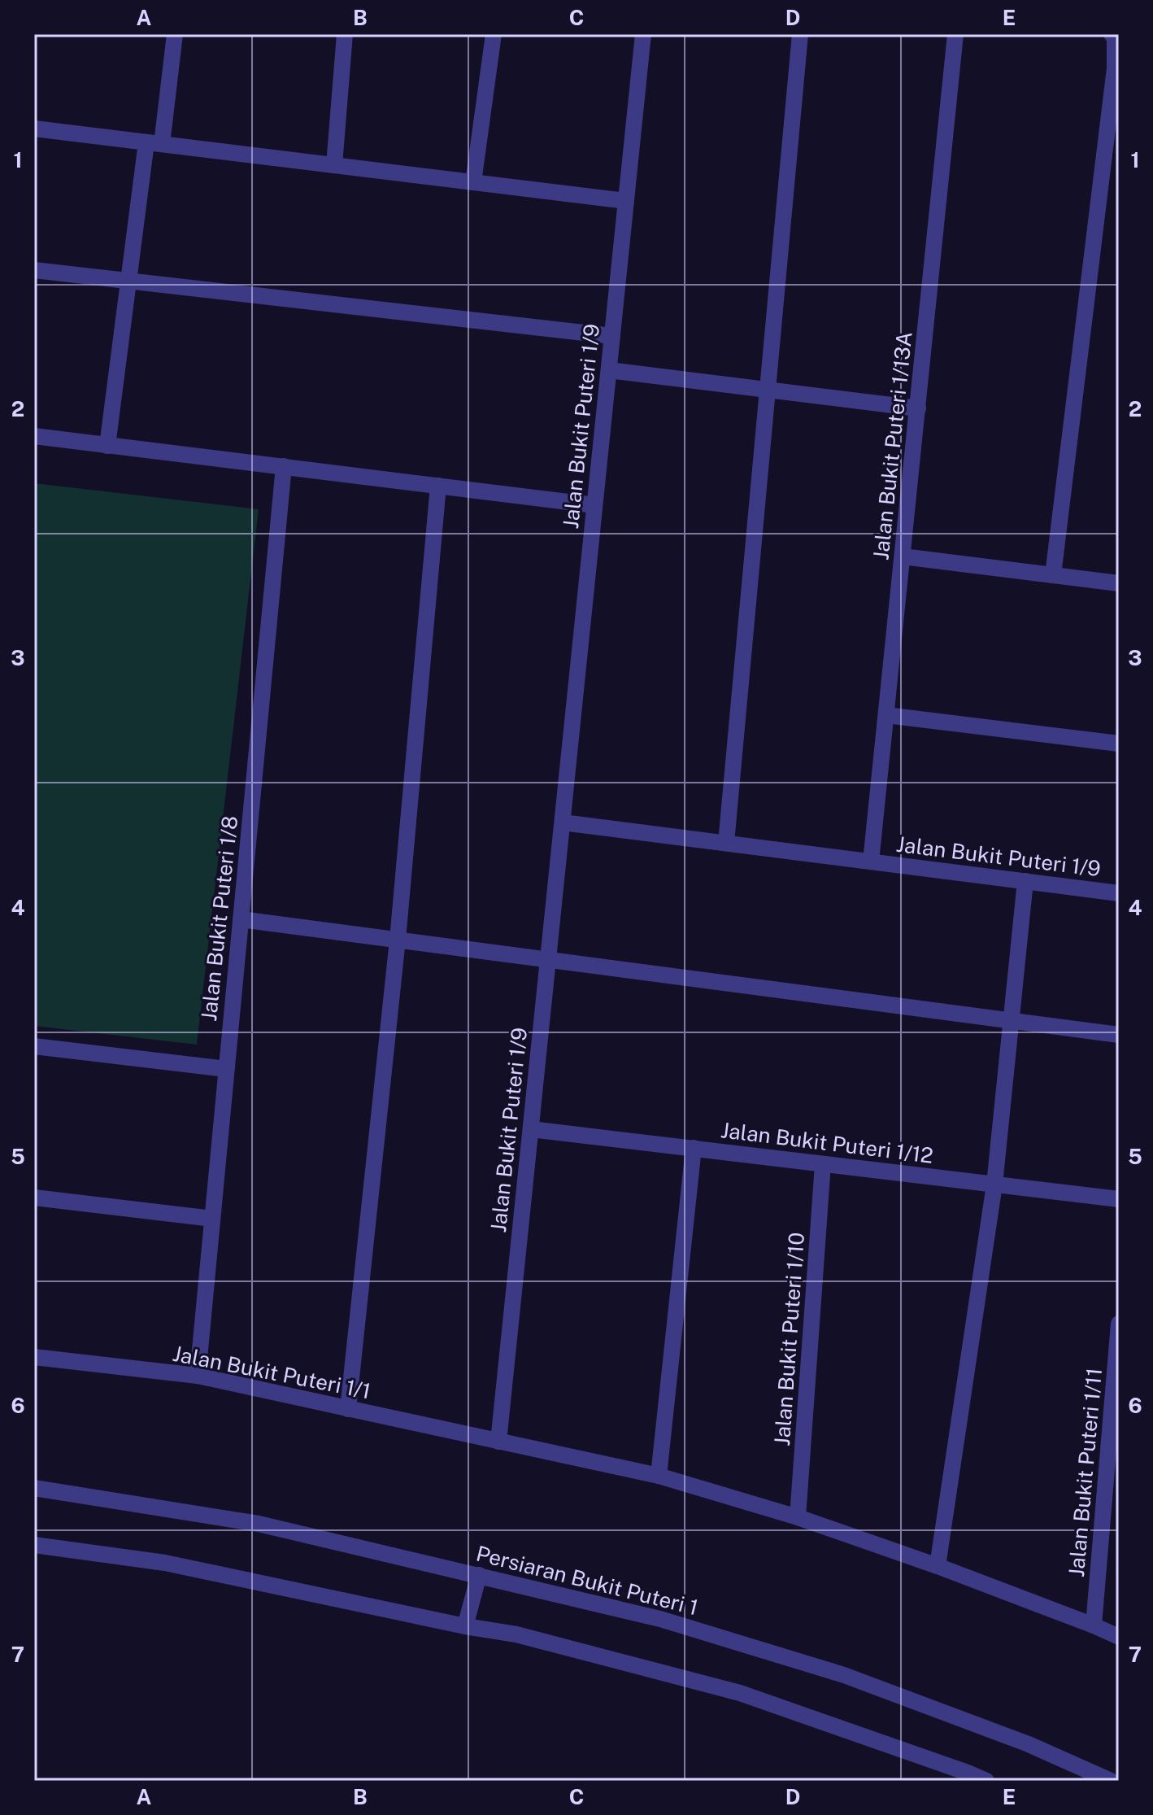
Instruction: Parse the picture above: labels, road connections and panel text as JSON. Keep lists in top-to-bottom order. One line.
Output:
{"streets":{"street":["Jalan Bukit Puteri 1/9","Jalan Bukit Puteri 1/13A","Jalan Bukit Puteri 1/8","Jalan Bukit Puteri 1/12","Jalan Bukit Puteri 1/10","Jalan Bukit Puteri 1/1","Jalan Bukit Puteri 1/11","Persiaran Bukit Puteri 1"]},"crossings":[["Jalan Bukit Puteri 1/9","Jalan Bukit Puteri 1/13A"],["Jalan Bukit Puteri 1/9","Jalan Bukit Puteri 1/12"],["Jalan Bukit Puteri 1/9","Jalan Bukit Puteri 1/1"],["Jalan Bukit Puteri 1/8","Jalan Bukit Puteri 1/1"],["Jalan Bukit Puteri 1/12","Jalan Bukit Puteri 1/10"],["Jalan Bukit Puteri 1/10","Jalan Bukit Puteri 1/1"],["Jalan Bukit Puteri 1/1","Jalan Bukit Puteri 1/11"]],"grid":{"columns":["A","B","C","D","E"],"rows":["1","2","3","4","5","6","7"]}}
